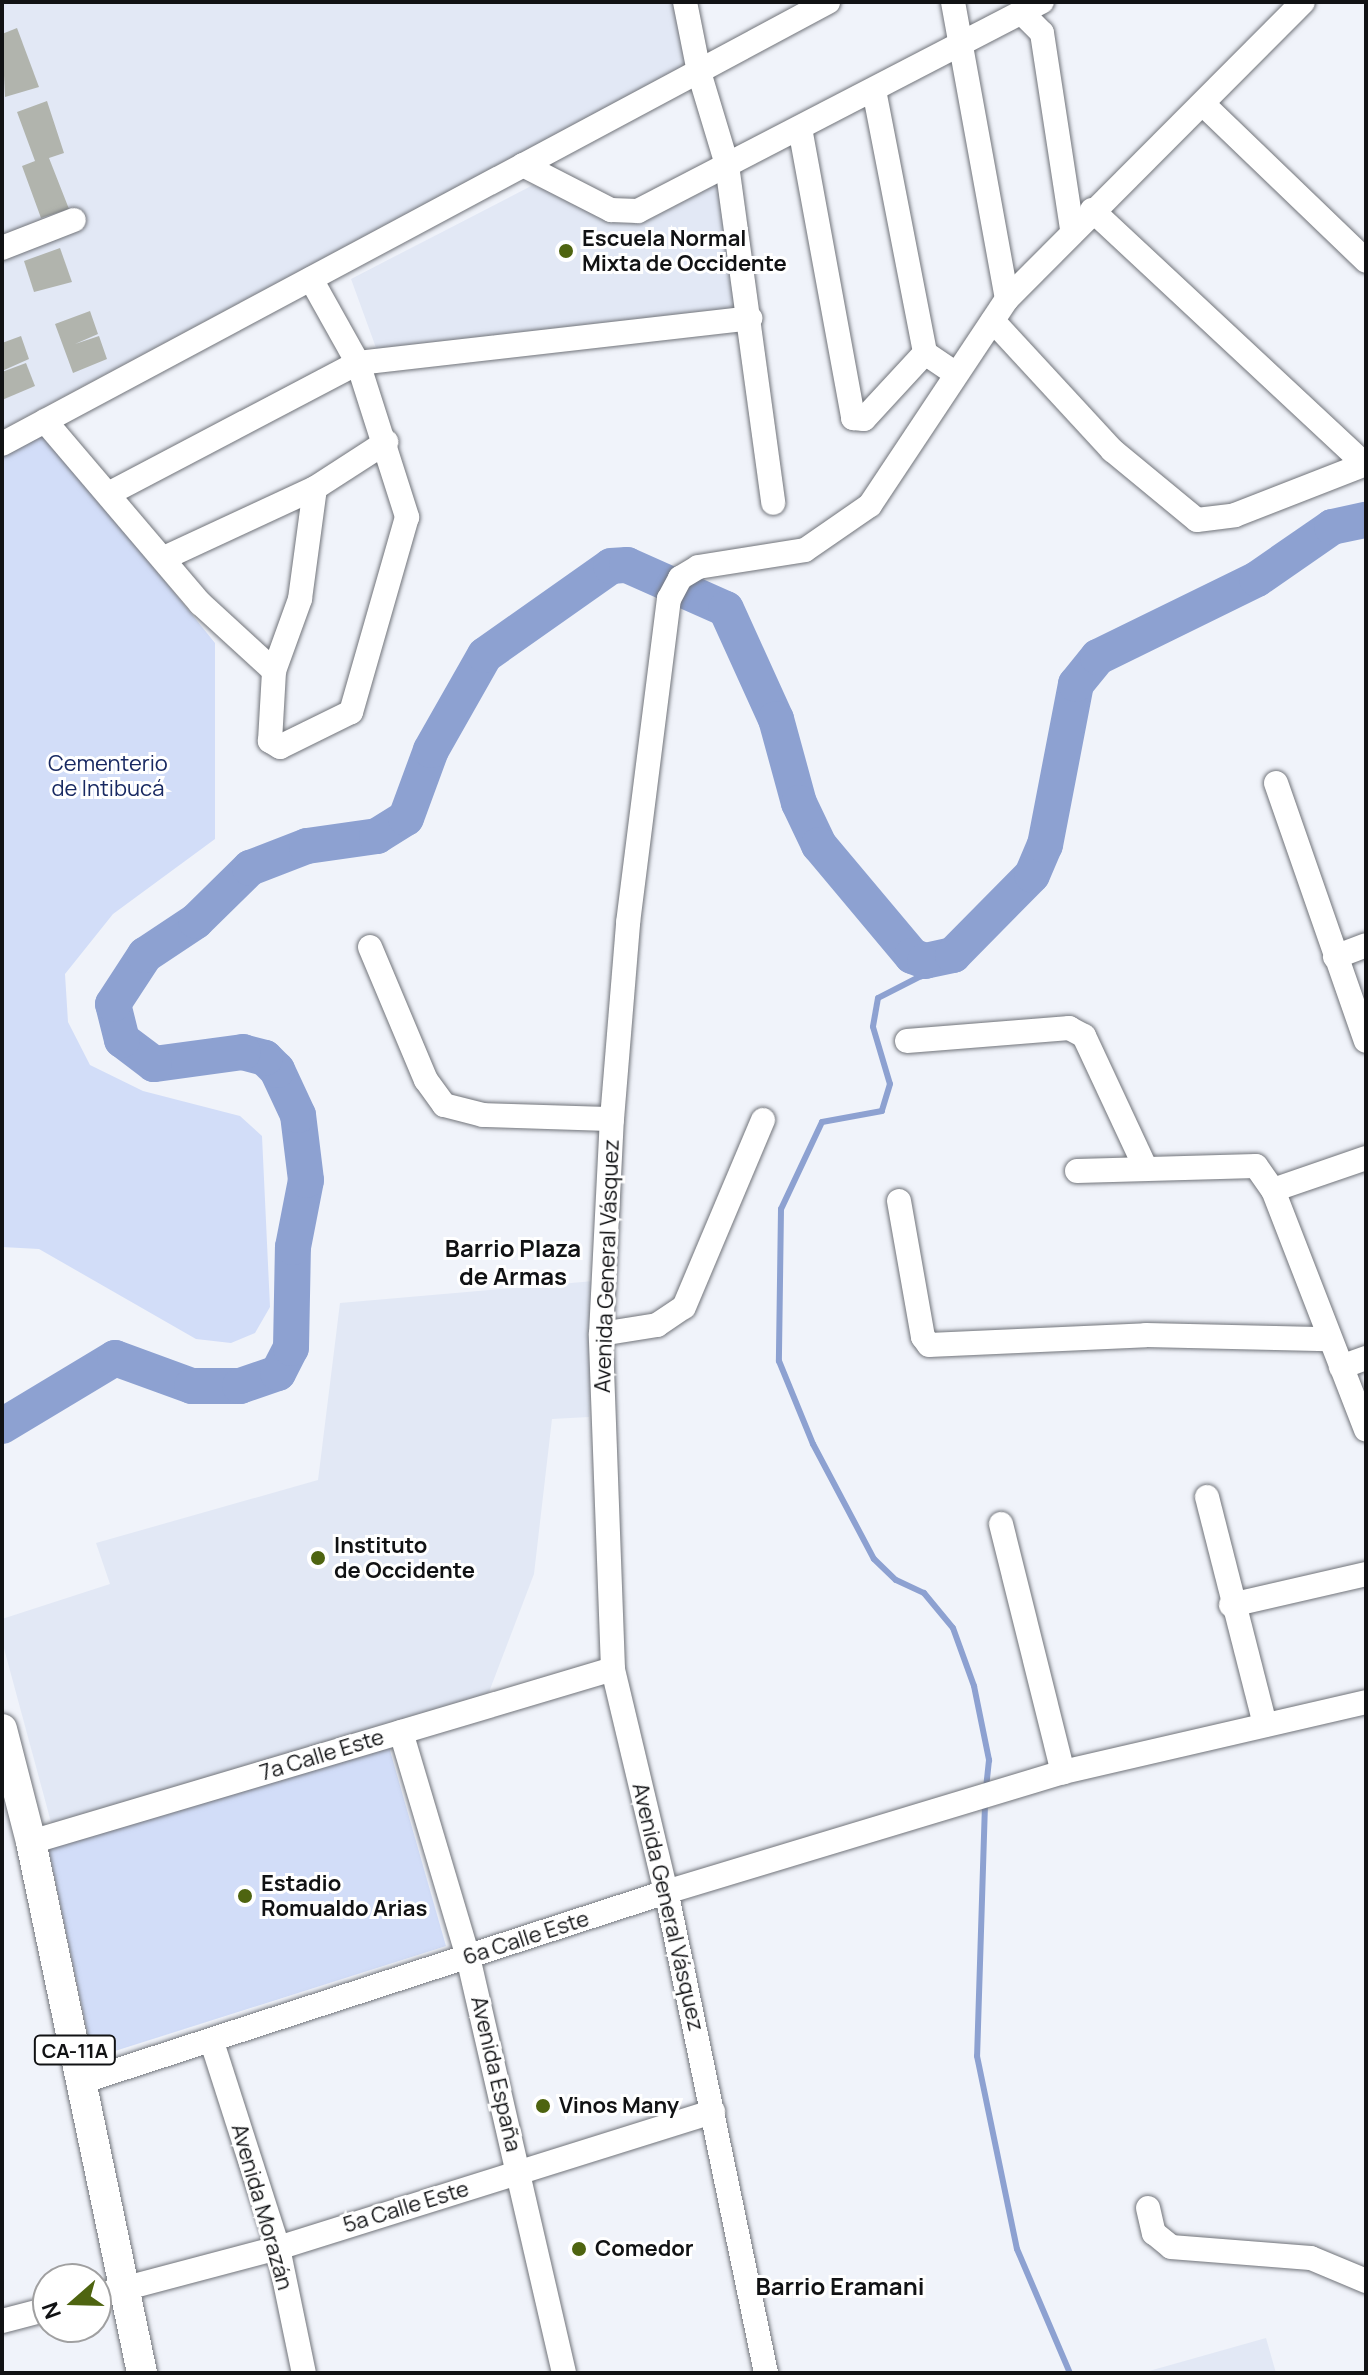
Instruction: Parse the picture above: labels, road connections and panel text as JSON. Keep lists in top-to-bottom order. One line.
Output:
{"streets":{"main road":["CA-11A"],"street":["Avenida General Vásquez","7a Calle Este","6a Calle Este","Avenida España","Avenida Morazán","5a Calle Este"]},"crossings":[["Avenida General Vásquez","7a Calle Este"],["Avenida General Vásquez","6a Calle Este"],["Avenida General Vásquez","5a Calle Este"],["7a Calle Este","CA-11A"],["7a Calle Este","Avenida España"],["6a Calle Este","CA-11A"],["6a Calle Este","Avenida España"],["6a Calle Este","Avenida Morazán"],["CA-11A","5a Calle Este"],["Avenida España","5a Calle Este"],["Avenida Morazán","5a Calle Este"]],"districts":["Barrio Plaza de Armas","Barrio Eramani"],"parks":["Cementerio de Intibucá"],"places":["Escuela Normal Mixta de Occidente","Instituto de Occidente","Estadio Romualdo Arias","Vinos Many","Comedor"],"north":"left"}
